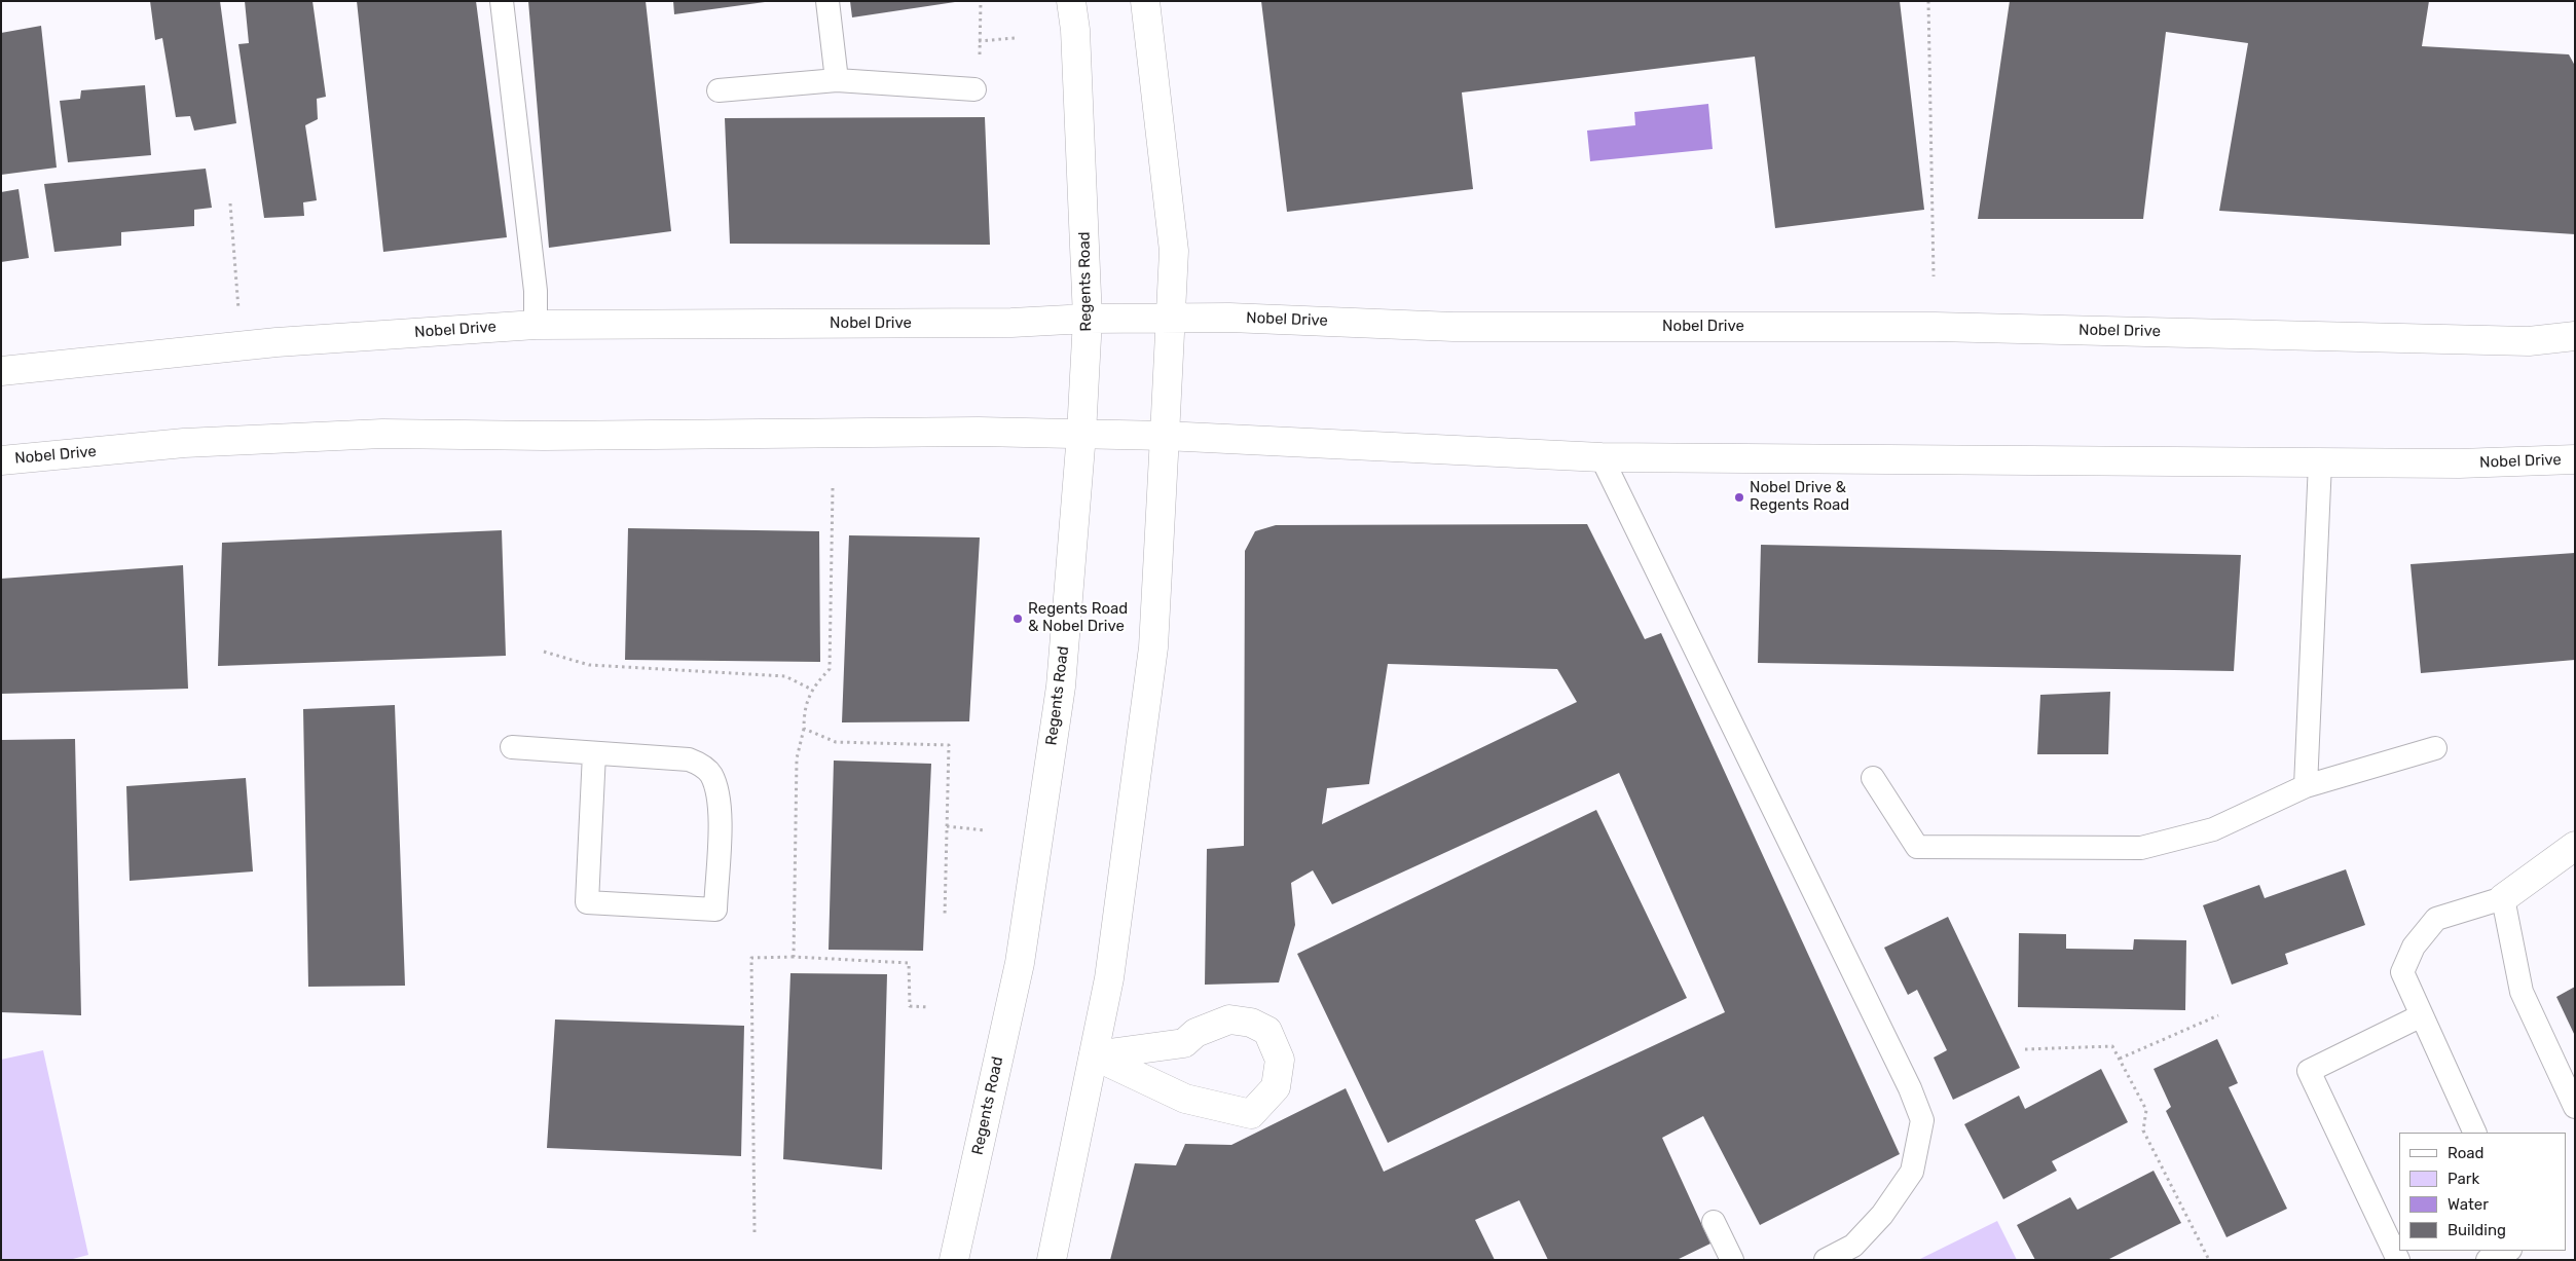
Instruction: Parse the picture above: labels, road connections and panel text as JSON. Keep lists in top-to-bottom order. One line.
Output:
{"streets":{"main road":["Regents Road","Nobel Drive"]},"crossings":[["Regents Road","Nobel Drive"]],"places":["Nobel Drive & Regents Road","Regents Road & Nobel Drive"],"legend":["Road","Park","Water","Building"]}
